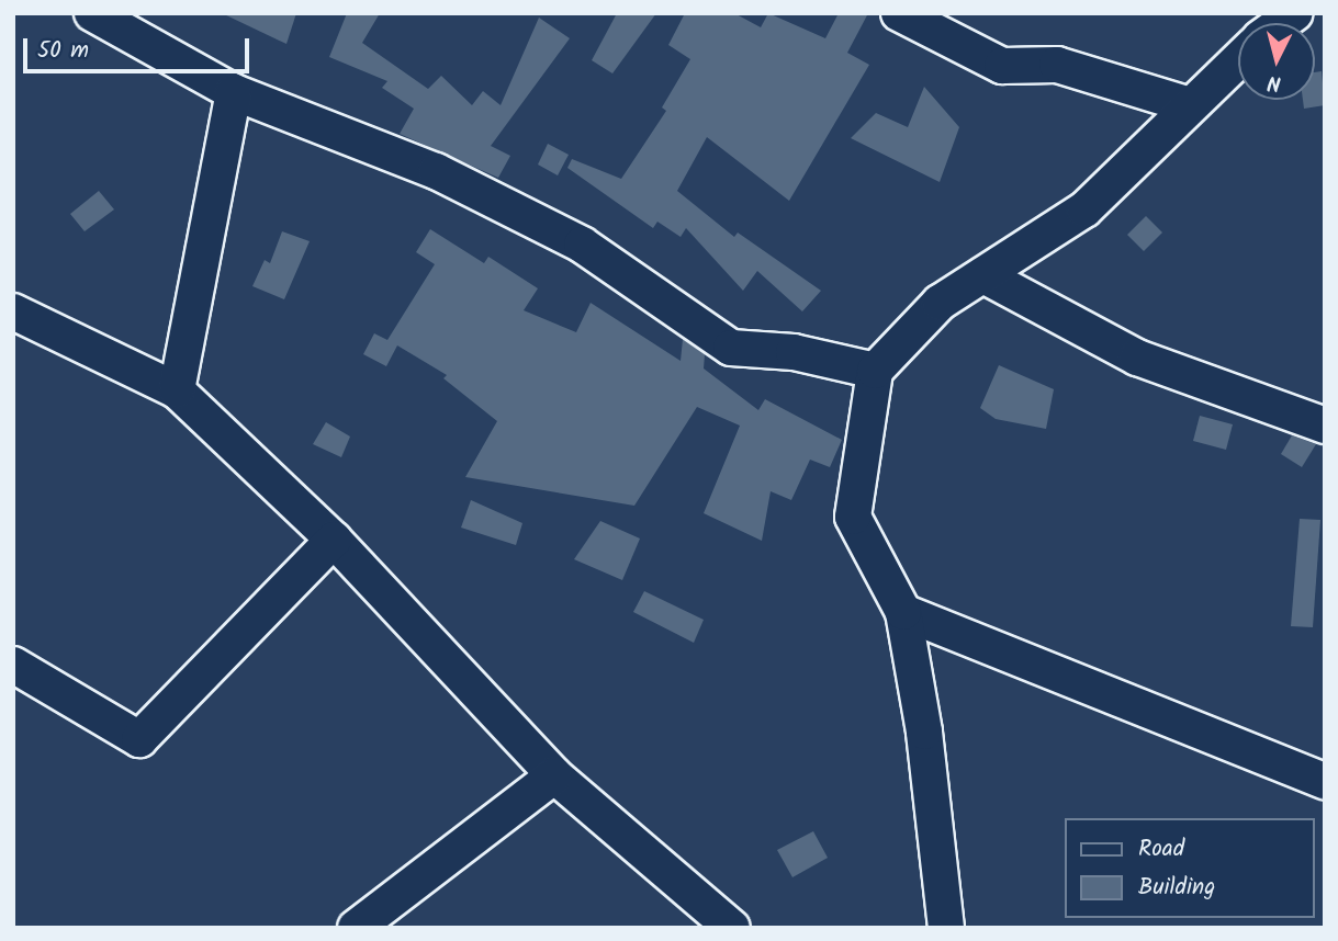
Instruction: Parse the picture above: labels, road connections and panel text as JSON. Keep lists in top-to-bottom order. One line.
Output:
{"legend":["Road","Building"],"scale_bar":"50 m","north":"bottom"}
